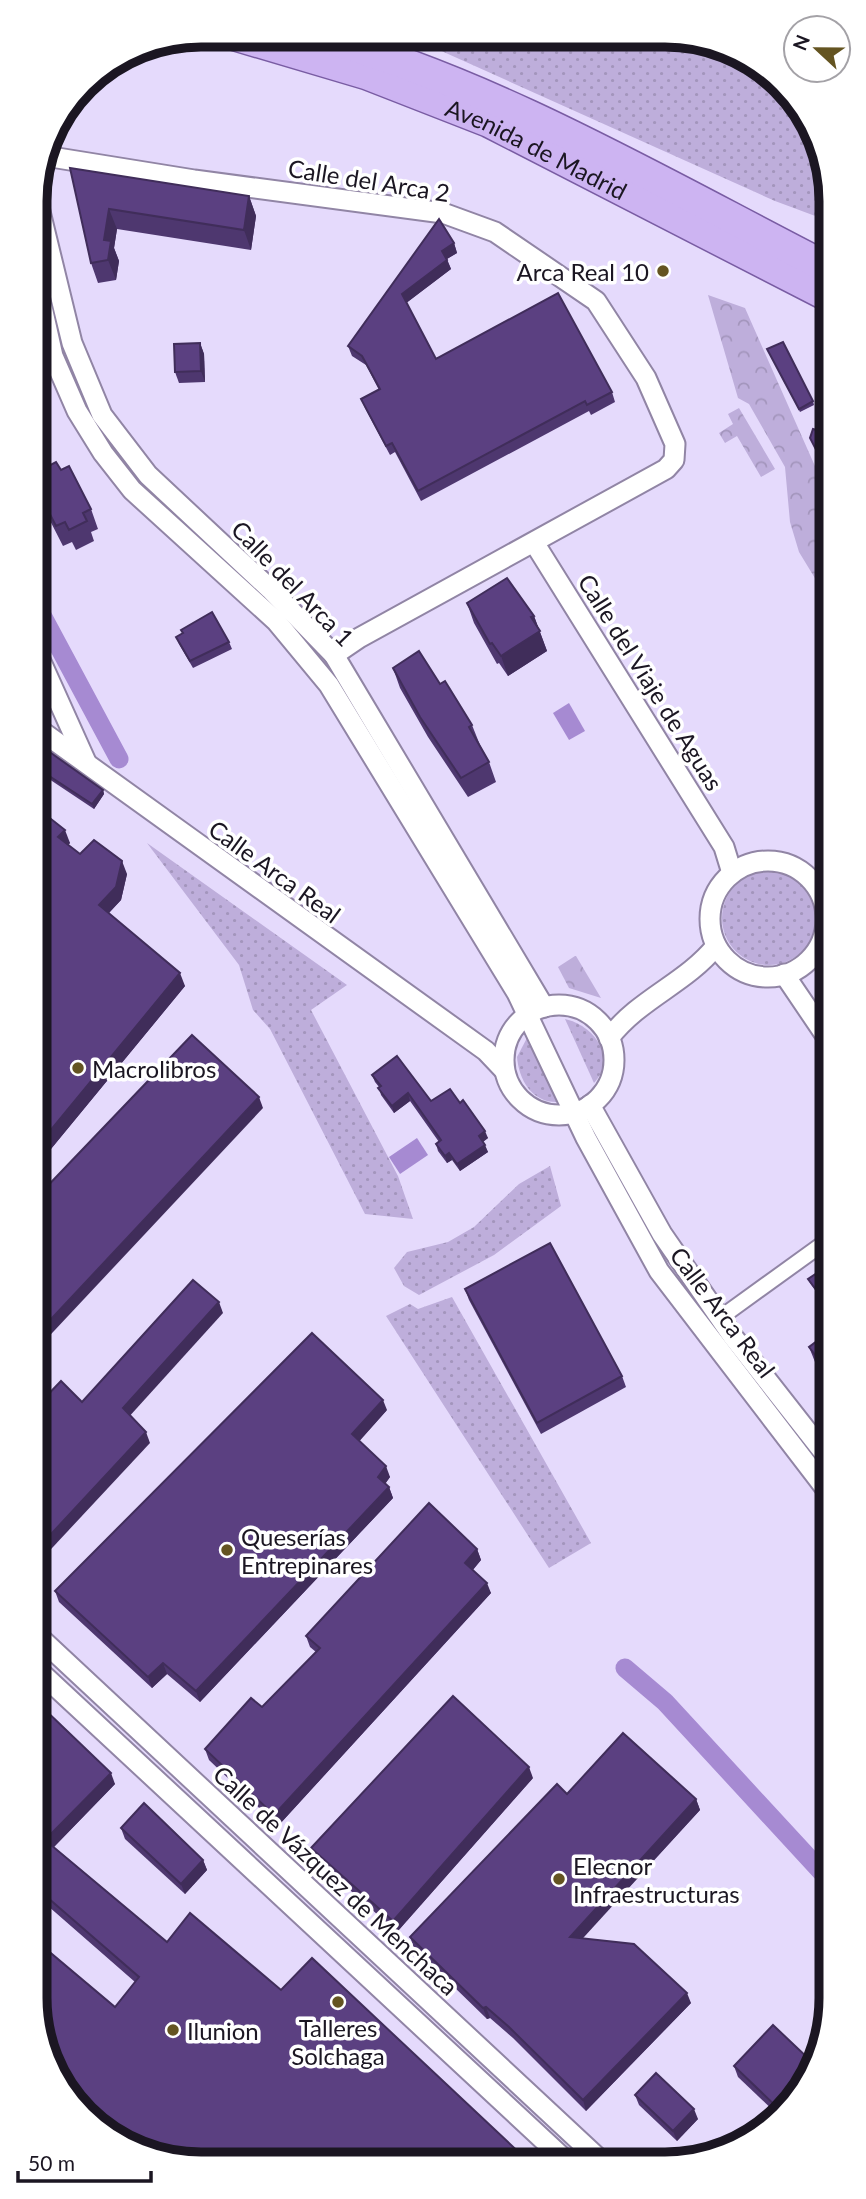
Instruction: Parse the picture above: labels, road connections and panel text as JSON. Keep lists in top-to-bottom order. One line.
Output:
{"streets":{"main road":["Avenida de Madrid"],"street":["Calle del Arca 2","Calle del Arca 1","Calle del Viaje de Aguas","Calle Arca Real","Calle de Vázquez de Menchaca"]},"crossings":[["Calle del Arca 2","Calle del Arca 1"],["Calle del Arca 2","Calle del Viaje de Aguas"],["Calle del Arca 1","Calle Arca Real"]],"places":["Arca Real 10","Macrolibros","Queserías Entrepinares","Elecnor Infraestructuras","Talleres Solchaga","Ilunion"],"scale_bar":"50 m","north":"left"}
